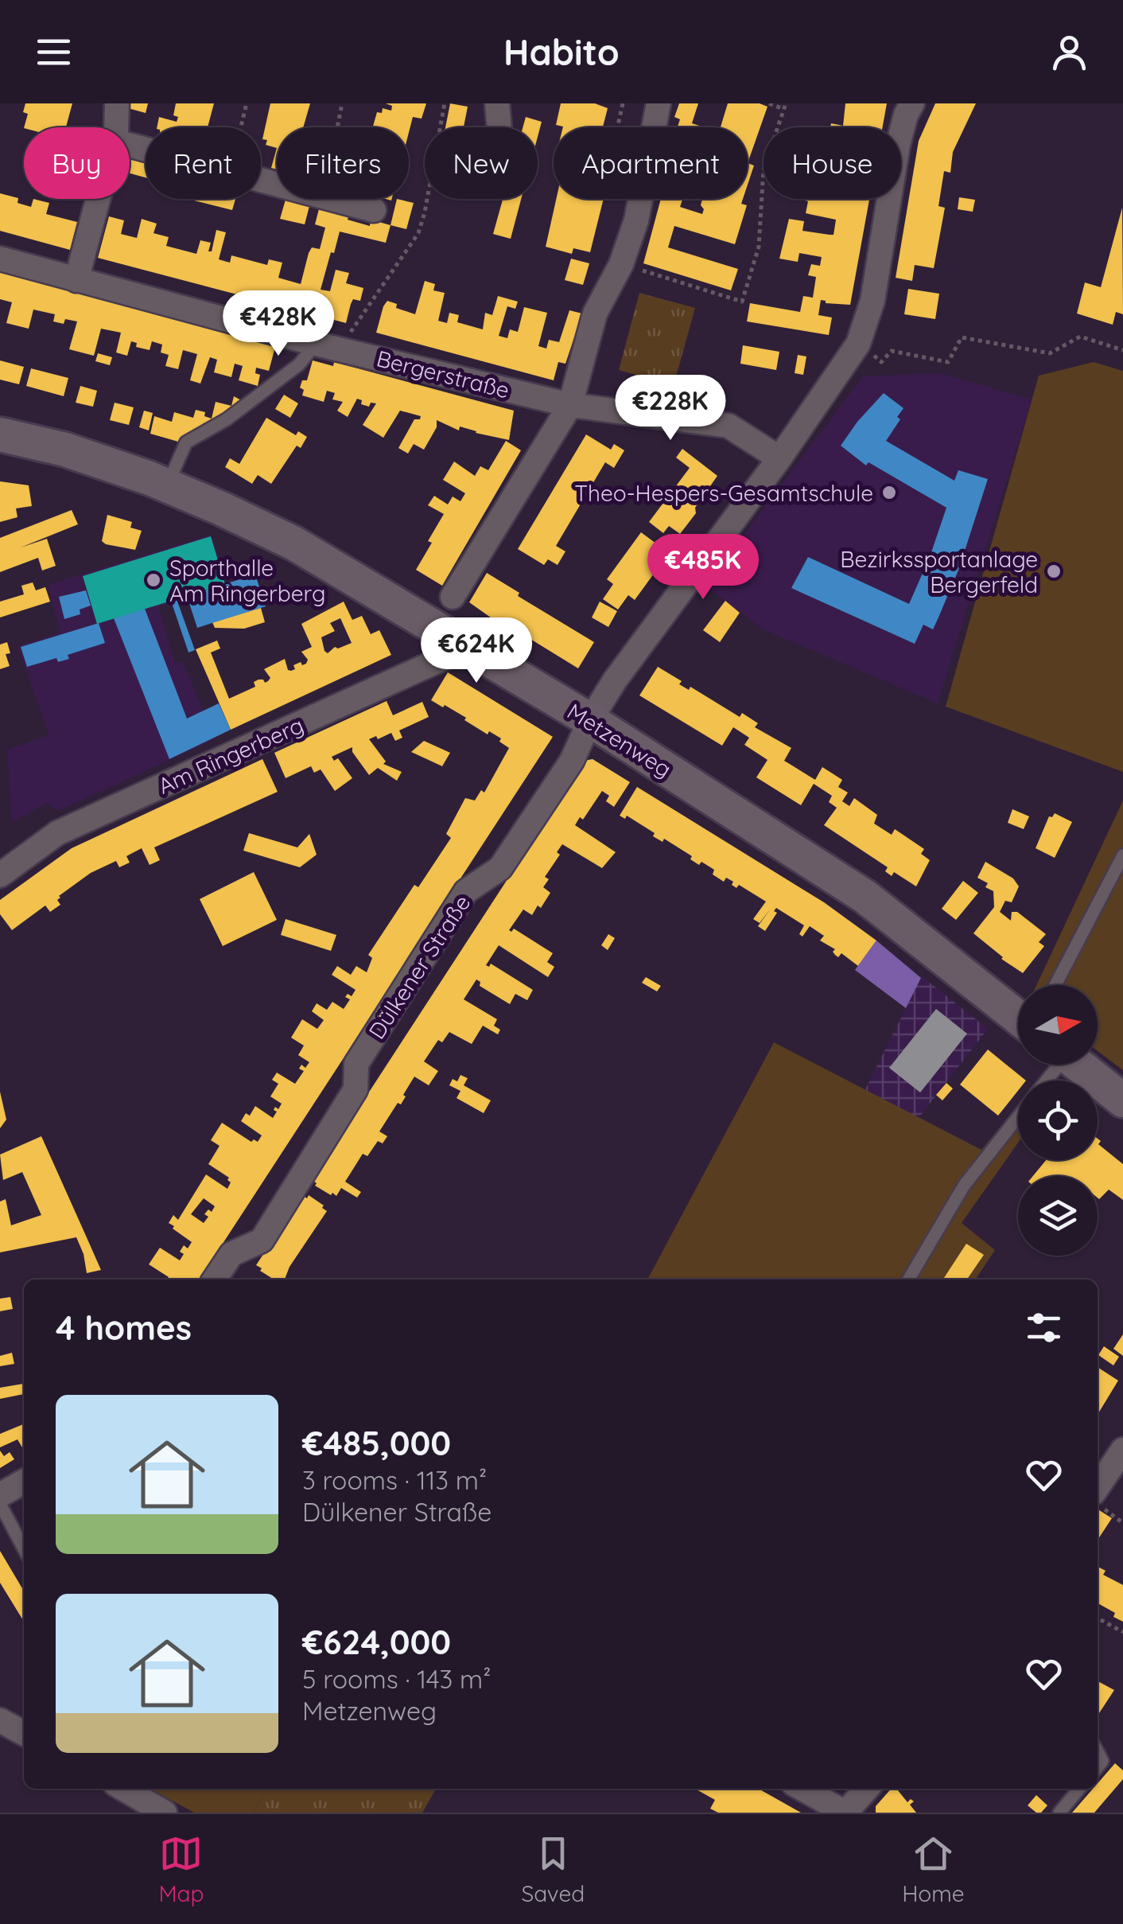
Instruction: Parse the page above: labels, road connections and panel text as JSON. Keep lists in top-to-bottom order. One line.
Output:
{"streets":{"main road":["Metzenweg"],"street":["Bergerstraße","Am Ringerberg","Dülkener Straße"]},"crossings":[["Bergerstraße","Dülkener Straße"],["Metzenweg","Am Ringerberg"],["Metzenweg","Dülkener Straße"]],"places":["Theo-Hespers-Gesamtschule","Bezirkssportanlage Bergerfeld","Sporthalle Am Ringerberg"],"north":"right","page":{"header":"Habito","chip":["Buy","Rent","Filters","New","Apartment","House"],"price":["€428K","€228K","€485K","€624K"],"heading":"4 homes","list":[{"name":"€485,000","note":"3 rooms · 113 m² · Dülkener Straße"},{"name":"€624,000","note":"5 rooms · 143 m² · Metzenweg"}],"tabs":["Map","Saved","Home"]}}
